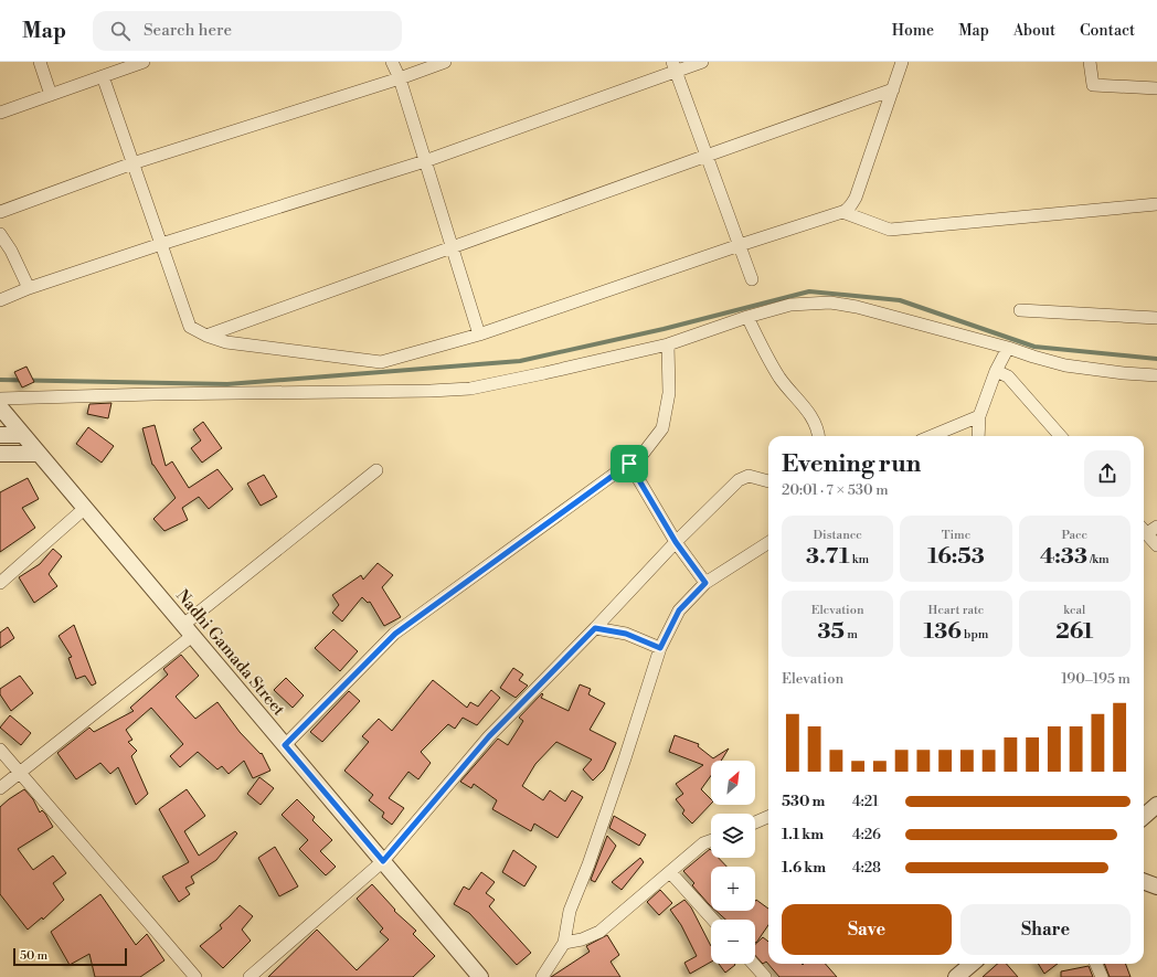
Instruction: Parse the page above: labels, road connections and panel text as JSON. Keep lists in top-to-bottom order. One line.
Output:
{"streets":{"street":["Nadhi Gamada Street"]},"scale_bar":"50 m","north":"top right","page":{"header":"Map","search":"Search here","nav":["Home","Map","About","Contact"],"heading":["Evening run","20:01 · 7 × 530 m"],"stats":[["Distance","3.71 km"],["Time","16:53"],["Pace","4:33 /km"],["Elevation","35 m"],["Heart rate","136 bpm"],["kcal","261"]],"chart":["Elevation","190–195 m"],"map_buttons":["+","−"],"list":[{"name":"530 m","note":"4:21"},{"name":"1.1 km","note":"4:26"},{"name":"1.6 km","note":"4:28"}],"buttons":["Save","Share"],"scale":"50 m"}}
